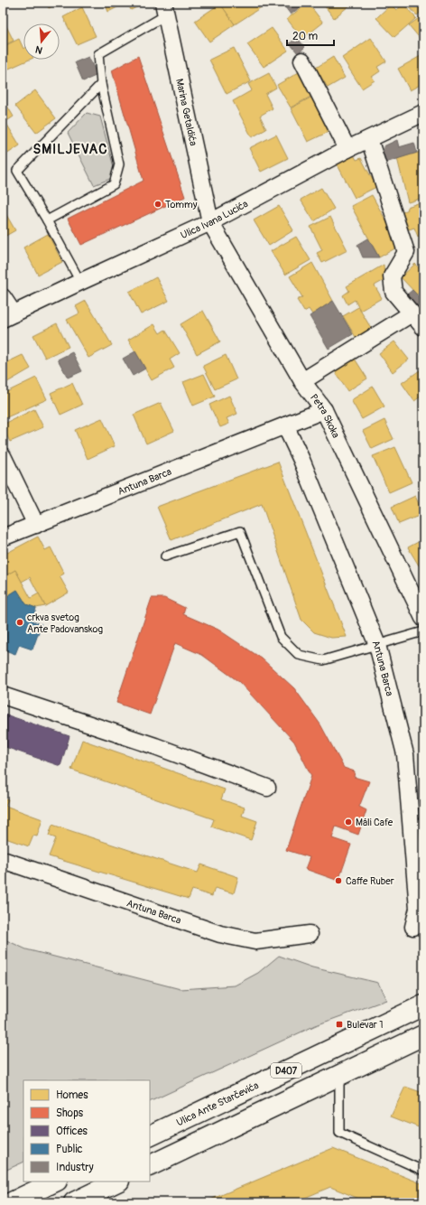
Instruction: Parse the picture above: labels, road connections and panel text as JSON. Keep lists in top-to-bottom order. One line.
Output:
{"streets":{"main road":["D407","Ulica Ante Starčevića"],"street":["Marina Getaldića","Ulica Ivana Lucića","Petra Skoka","Antuna Barca"]},"crossings":[["Marina Getaldića","Ulica Ivana Lucića"],["Marina Getaldića","Petra Skoka"],["Ulica Ivana Lucića","Petra Skoka"],["Petra Skoka","Antuna Barca"]],"districts":["SMILJEVAC"],"places":{"other":["Tommy","crkva svetog Ante Padovanskog","Máli Cafe","Caffe Ruber"],"transit":["Bulevar 1"]},"legend":["Homes","Shops","Offices","Public","Industry"],"scale_bar":"20 m","north":"bottom"}
